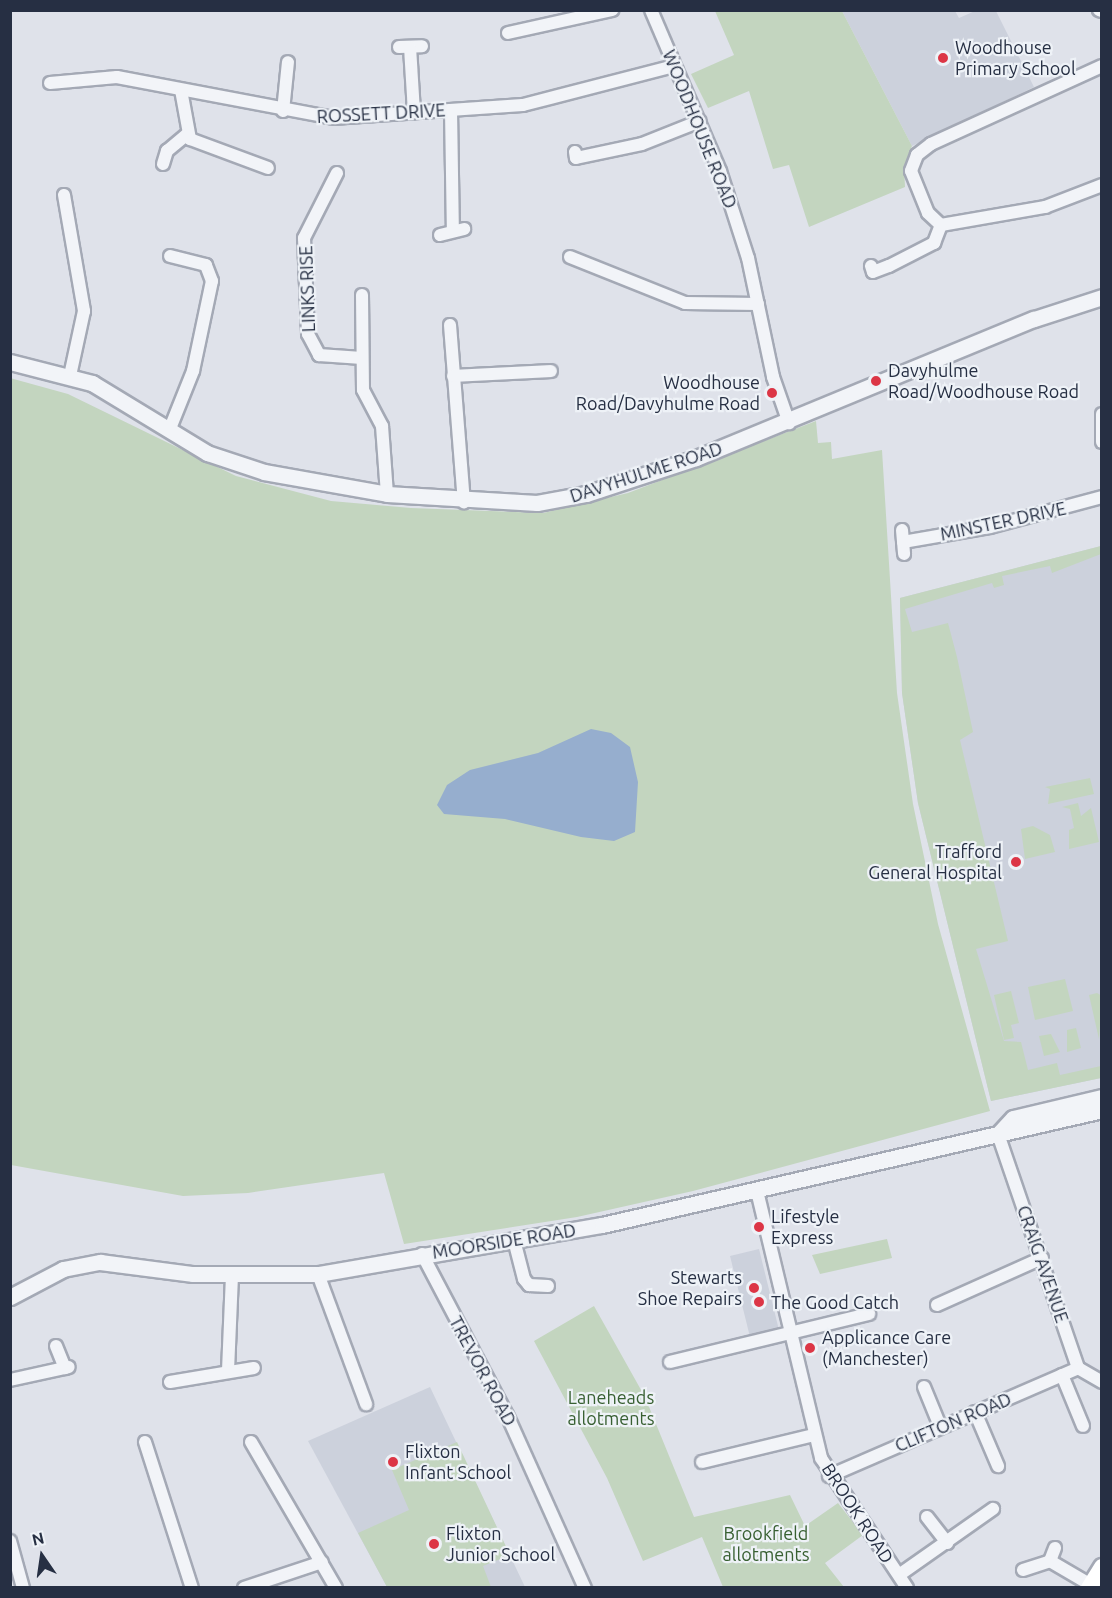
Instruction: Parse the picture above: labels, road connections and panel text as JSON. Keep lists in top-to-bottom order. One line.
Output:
{"streets":{"street":["ROSSETT DRIVE","WOODHOUSE ROAD","LINKS RISE","DAVYHULME ROAD","MINSTER DRIVE","MOORSIDE ROAD","CRAIG AVENUE","TREVOR ROAD","CLIFTON ROAD","BROOK ROAD"]},"crossings":[["ROSSETT DRIVE","WOODHOUSE ROAD"],["WOODHOUSE ROAD","DAVYHULME ROAD"],["MOORSIDE ROAD","CRAIG AVENUE"],["MOORSIDE ROAD","TREVOR ROAD"],["MOORSIDE ROAD","BROOK ROAD"],["CRAIG AVENUE","CLIFTON ROAD"],["CLIFTON ROAD","BROOK ROAD"]],"parks":["Laneheads allotments","Brookfield allotments"],"places":["Woodhouse Primary School","Davyhulme Road/Woodhouse Road","Woodhouse Road/Davyhulme Road","Trafford General Hospital","Lifestyle Express","Stewarts Shoe Repairs","The Good Catch","Applicance Care (Manchester)","Flixton Infant School","Flixton Junior School"],"north":"top"}
